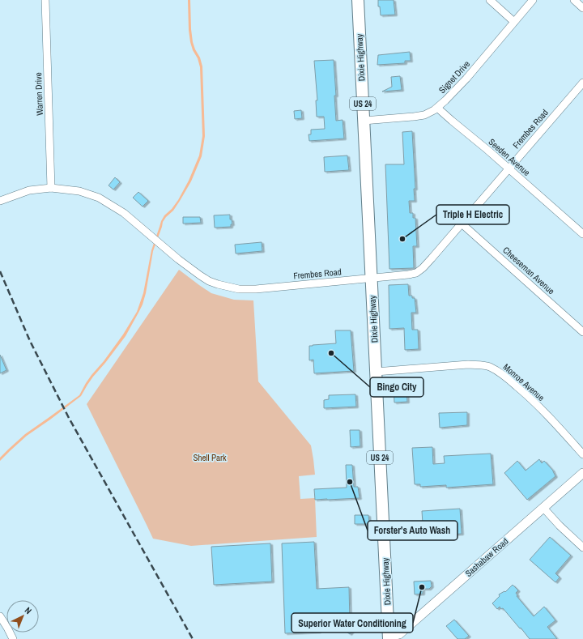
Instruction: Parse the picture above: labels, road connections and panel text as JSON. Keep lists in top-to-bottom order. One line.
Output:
{"streets":{"main road":["Dixie Highway","US 24"],"street":["Signet Drive","Warren Drive","Frembes Road","Seeden Avenue","Cheeseman Avenue","Monroe Avenue","Sashabaw Road"]},"crossings":[["Dixie Highway","Signet Drive"],["Dixie Highway","Frembes Road"],["Dixie Highway","Monroe Avenue"],["Dixie Highway","Sashabaw Road"],["Signet Drive","Seeden Avenue"],["Warren Drive","Frembes Road"],["Frembes Road","Seeden Avenue"],["Frembes Road","Cheeseman Avenue"]],"parks":["Shell Park"],"places":["Triple H Electric","Bingo City","Forster's Auto Wash","Superior Water Conditioning"],"north":"top right"}
